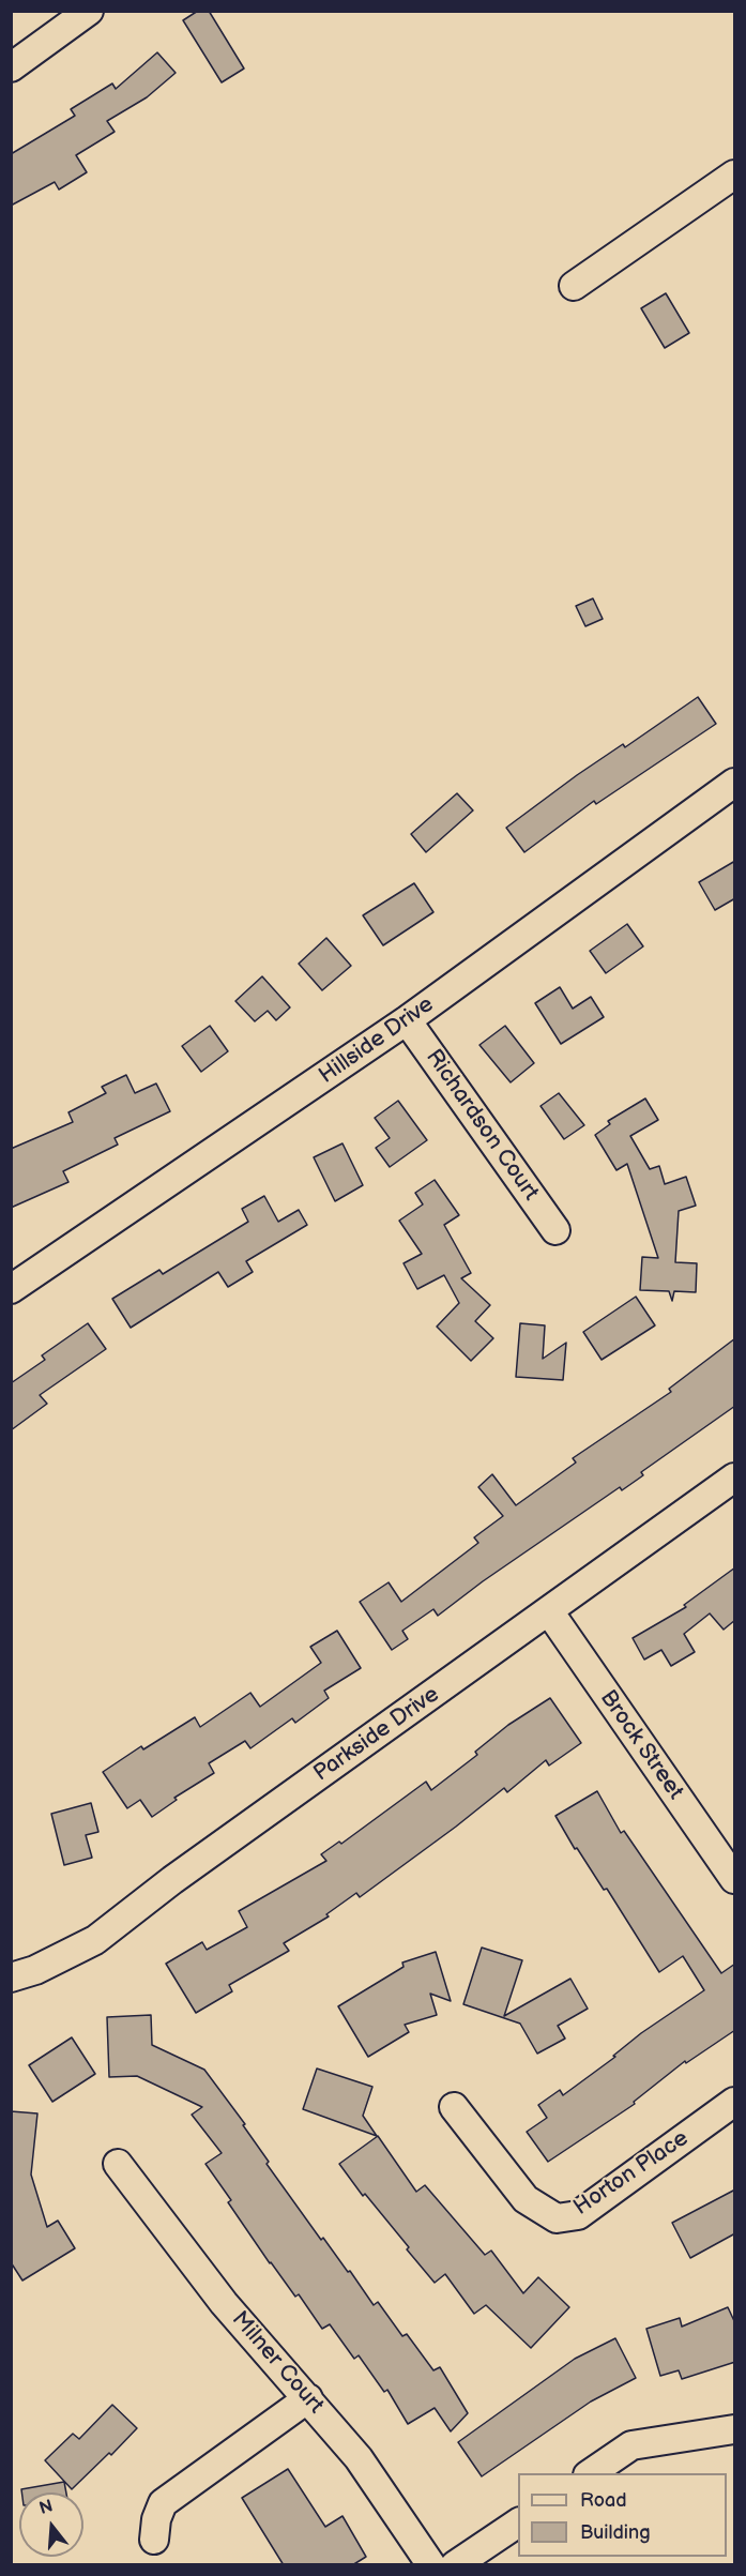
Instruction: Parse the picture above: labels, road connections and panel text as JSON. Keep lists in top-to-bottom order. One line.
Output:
{"streets":{"street":["Hillside Drive","Richardson Court","Parkside Drive","Brock Street","Horton Place","Milner Court"]},"crossings":[["Hillside Drive","Richardson Court"],["Parkside Drive","Brock Street"]],"legend":["Road","Building"],"north":"top"}
